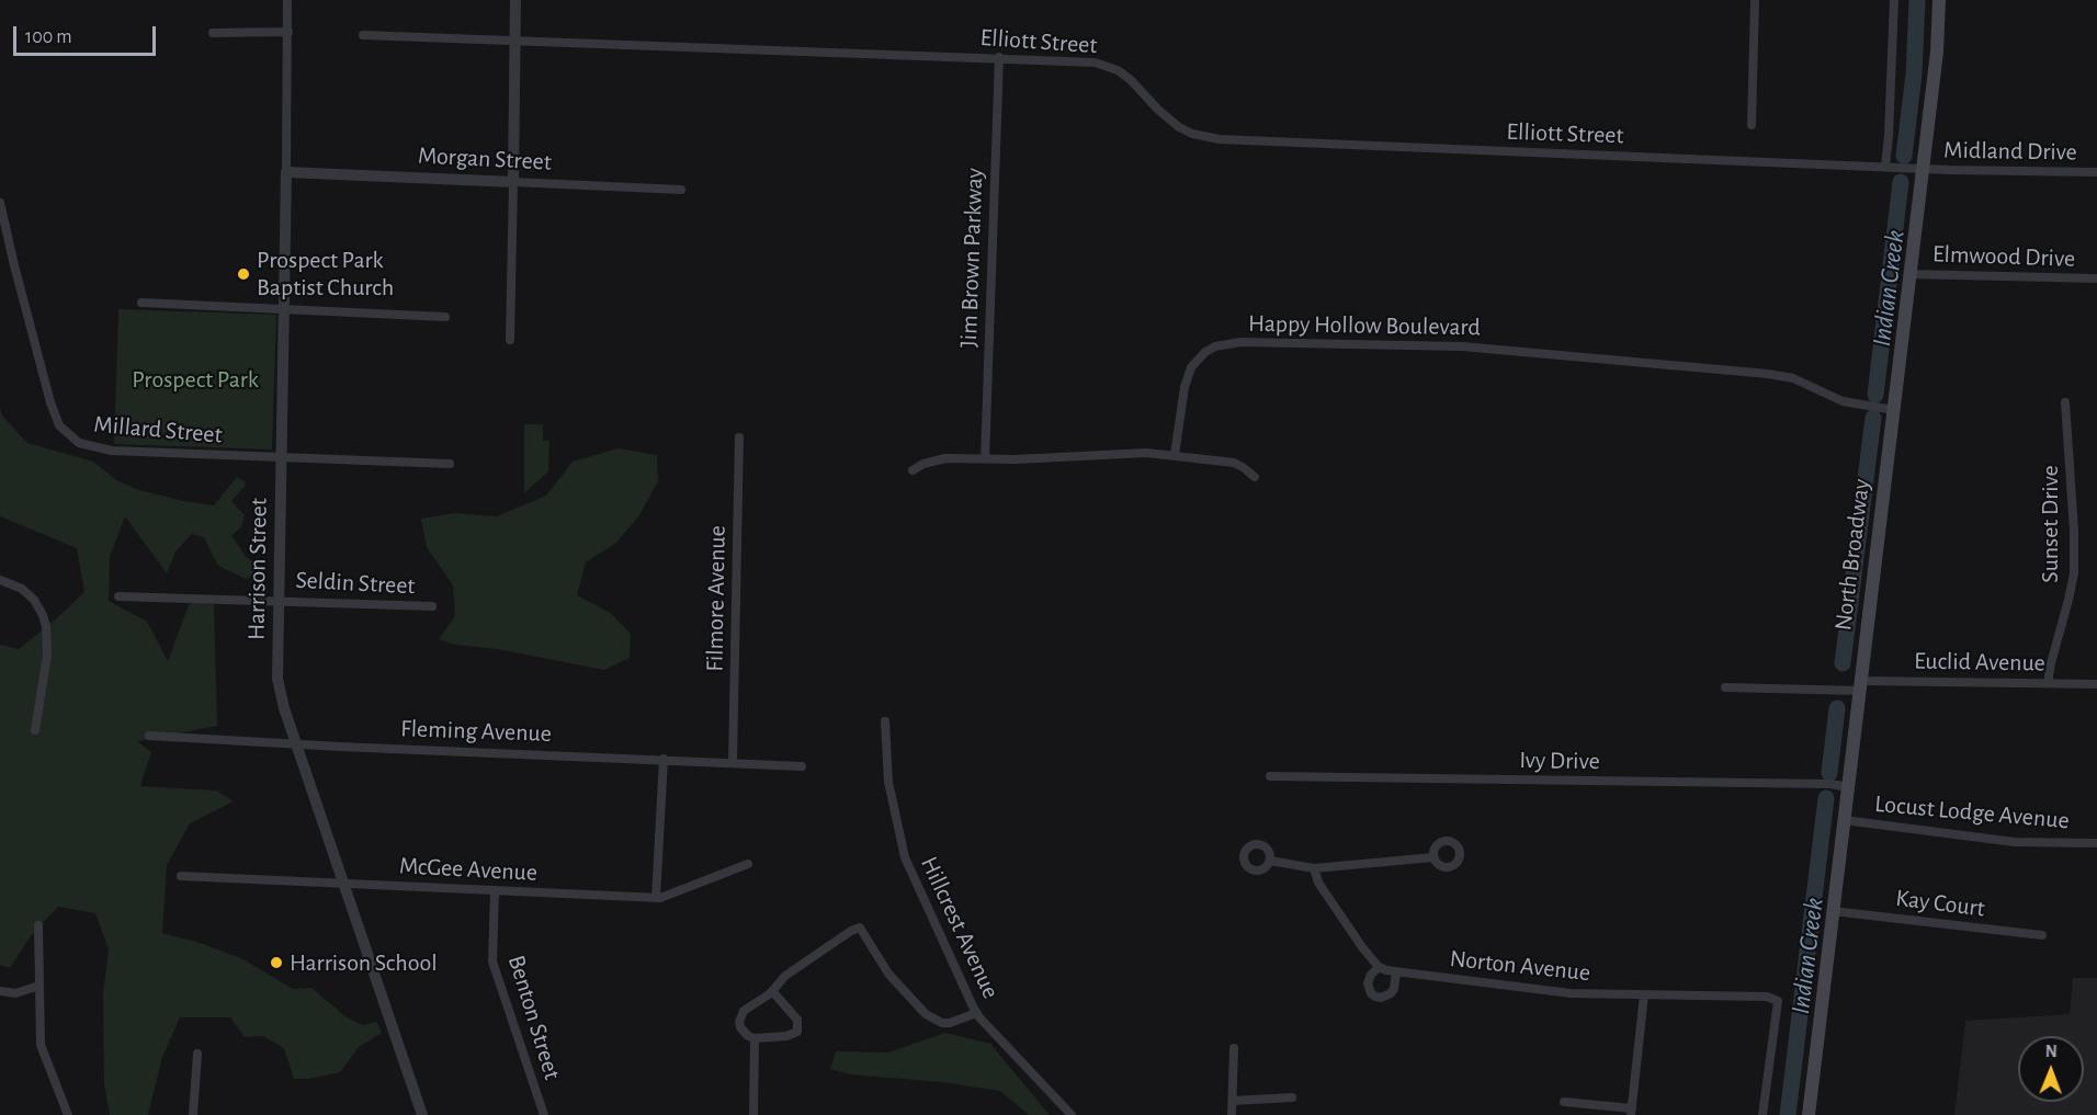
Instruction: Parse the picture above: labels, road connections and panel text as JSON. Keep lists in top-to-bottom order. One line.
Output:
{"streets":{"main road":["North Broadway"],"street":["Elliott Street","Midland Drive","Morgan Street","Elmwood Drive","Jim Brown Parkway","Happy Hollow Boulevard","Millard Street","Sunset Drive","Harrison Street","Seldin Street","Filmore Avenue","Euclid Avenue","Fleming Avenue","Ivy Drive","Locust Lodge Avenue","McGee Avenue","Kay Court","Hillcrest Avenue","Norton Avenue","Benton Street"]},"crossings":[["Elliott Street","Midland Drive"],["Elliott Street","Jim Brown Parkway"],["Elliott Street","North Broadway"],["Midland Drive","North Broadway"],["Morgan Street","Harrison Street"],["Elmwood Drive","North Broadway"],["Happy Hollow Boulevard","North Broadway"],["Millard Street","Harrison Street"],["Sunset Drive","Euclid Avenue"],["North Broadway","Euclid Avenue"],["North Broadway","Ivy Drive"],["North Broadway","Locust Lodge Avenue"],["North Broadway","Kay Court"],["Harrison Street","Seldin Street"],["Harrison Street","Fleming Avenue"],["Harrison Street","McGee Avenue"],["Filmore Avenue","Fleming Avenue"],["McGee Avenue","Benton Street"]],"water":["Indian Creek"],"parks":["Prospect Park"],"places":["Prospect Park Baptist Church","Harrison School"],"scale_bar":"100 m","north":"top"}
